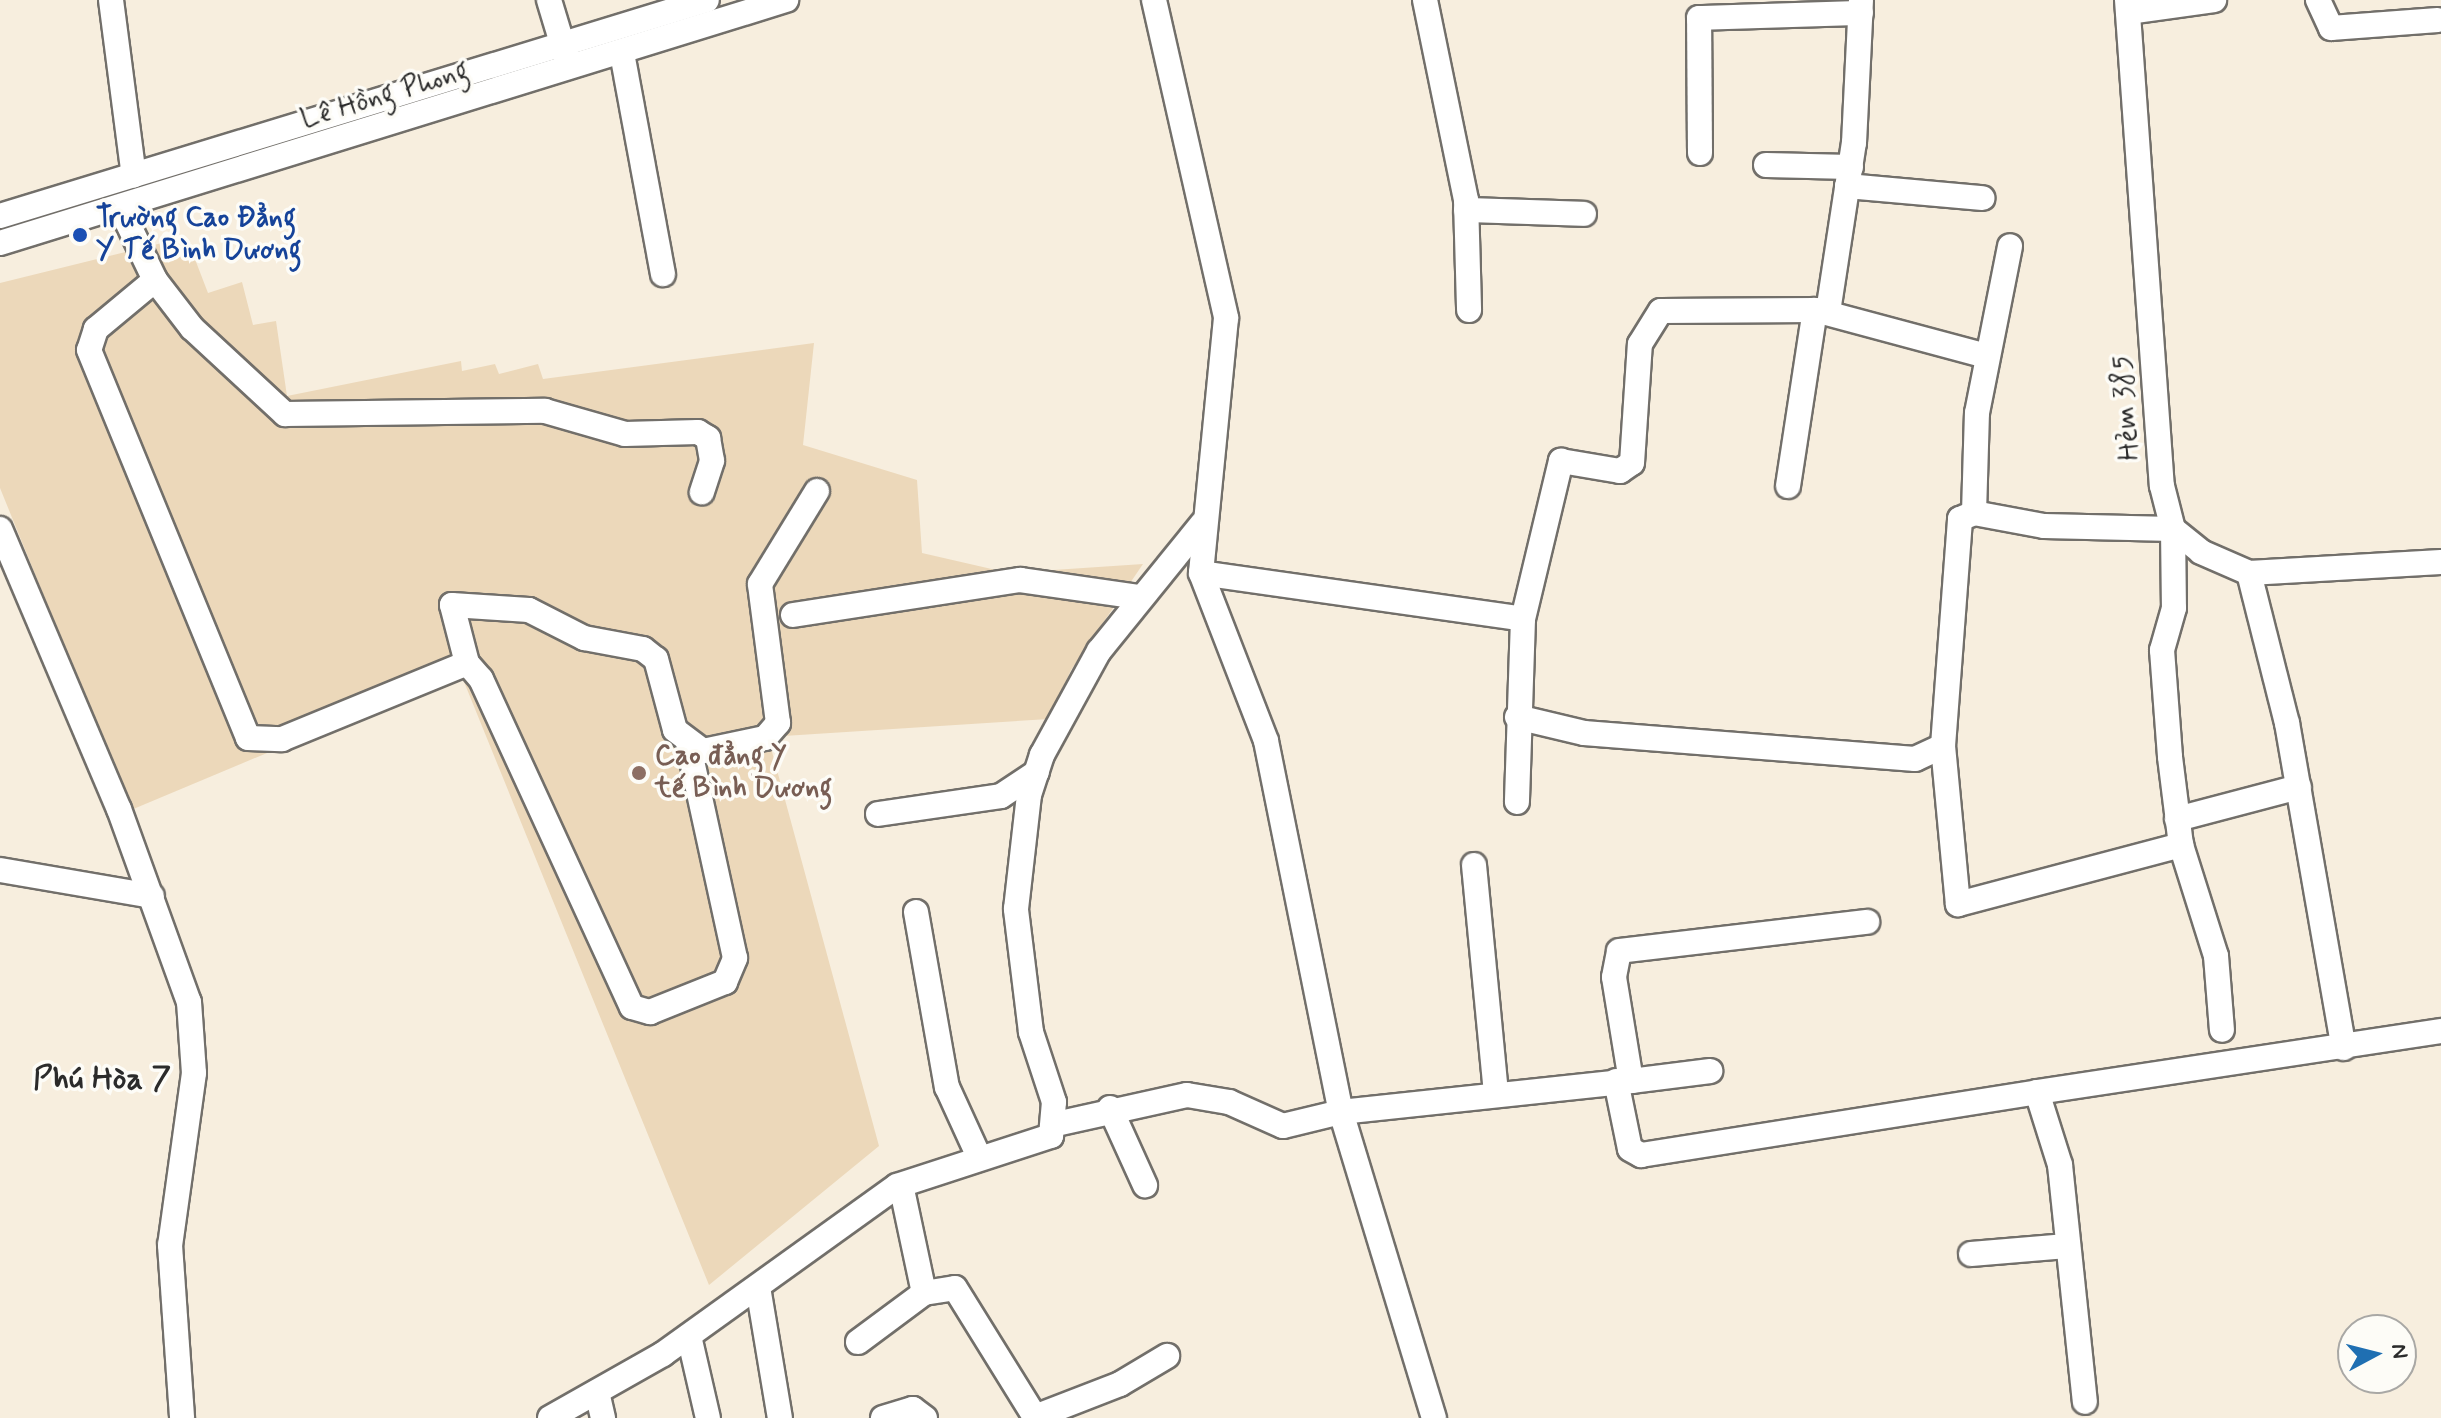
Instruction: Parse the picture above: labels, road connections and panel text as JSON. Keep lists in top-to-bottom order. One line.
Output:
{"streets":{"street":["Lê Hồng Phong","Hẻm 385"]},"districts":["Phú Hòa 7"],"places":["Trường Cao Đẳng Y Tế Bình Dương","Cao đẳng Y tế Bình Dương"],"north":"right"}
